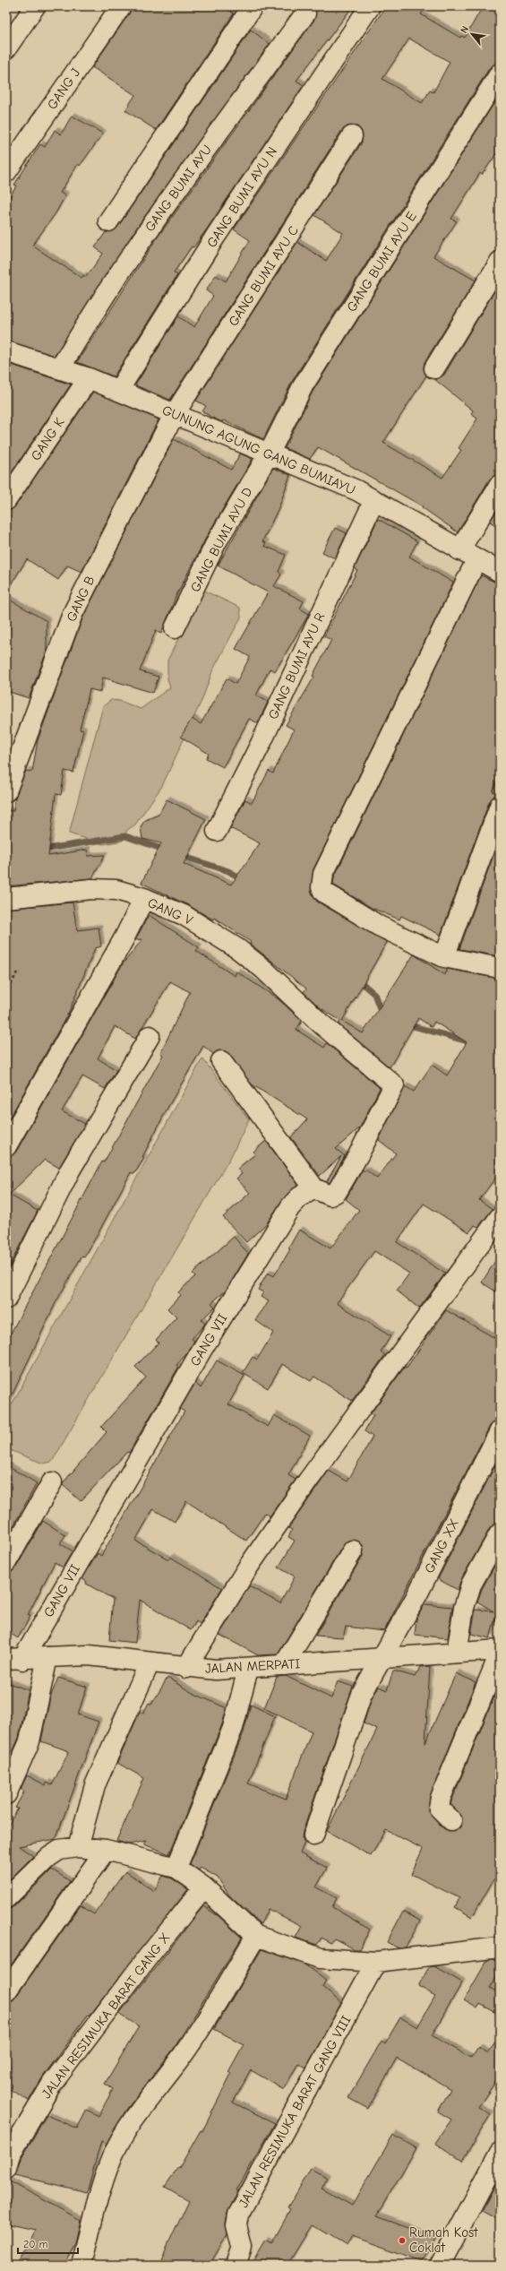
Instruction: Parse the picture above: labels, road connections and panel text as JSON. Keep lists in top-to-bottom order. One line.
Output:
{"streets":{"street":["GANG J","GANG BUMI AYU","GANG BUMI AYU N","GANG BUMI AYU E","GANG BUMI AYU C","GANG K","GUNUNG AGUNG GANG BUMIAYU","GANG BUMI AYU D","GANG B","GANG BUMI AYU R","GANG V","GANG VII","GANG XX","JALAN MERPATI","JALAN RESIMUKA BARAT GANG X","JALAN RESIMUKA BARAT GANG VIII"]},"crossings":[["GANG BUMI AYU","GUNUNG AGUNG GANG BUMIAYU"],["GANG BUMI AYU N","GUNUNG AGUNG GANG BUMIAYU"],["GANG BUMI AYU E","GUNUNG AGUNG GANG BUMIAYU"],["GANG BUMI AYU E","GANG BUMI AYU D"],["GANG BUMI AYU C","GUNUNG AGUNG GANG BUMIAYU"],["GANG BUMI AYU C","GANG B"],["GANG K","GUNUNG AGUNG GANG BUMIAYU"],["GUNUNG AGUNG GANG BUMIAYU","GANG BUMI AYU D"],["GUNUNG AGUNG GANG BUMIAYU","GANG B"],["GUNUNG AGUNG GANG BUMIAYU","GANG BUMI AYU R"],["GANG V","GANG VII"],["GANG VII","JALAN MERPATI"],["GANG XX","JALAN MERPATI"]],"places":["Rumah Kost Coklat"],"scale_bar":"20 m","north":"top left"}
